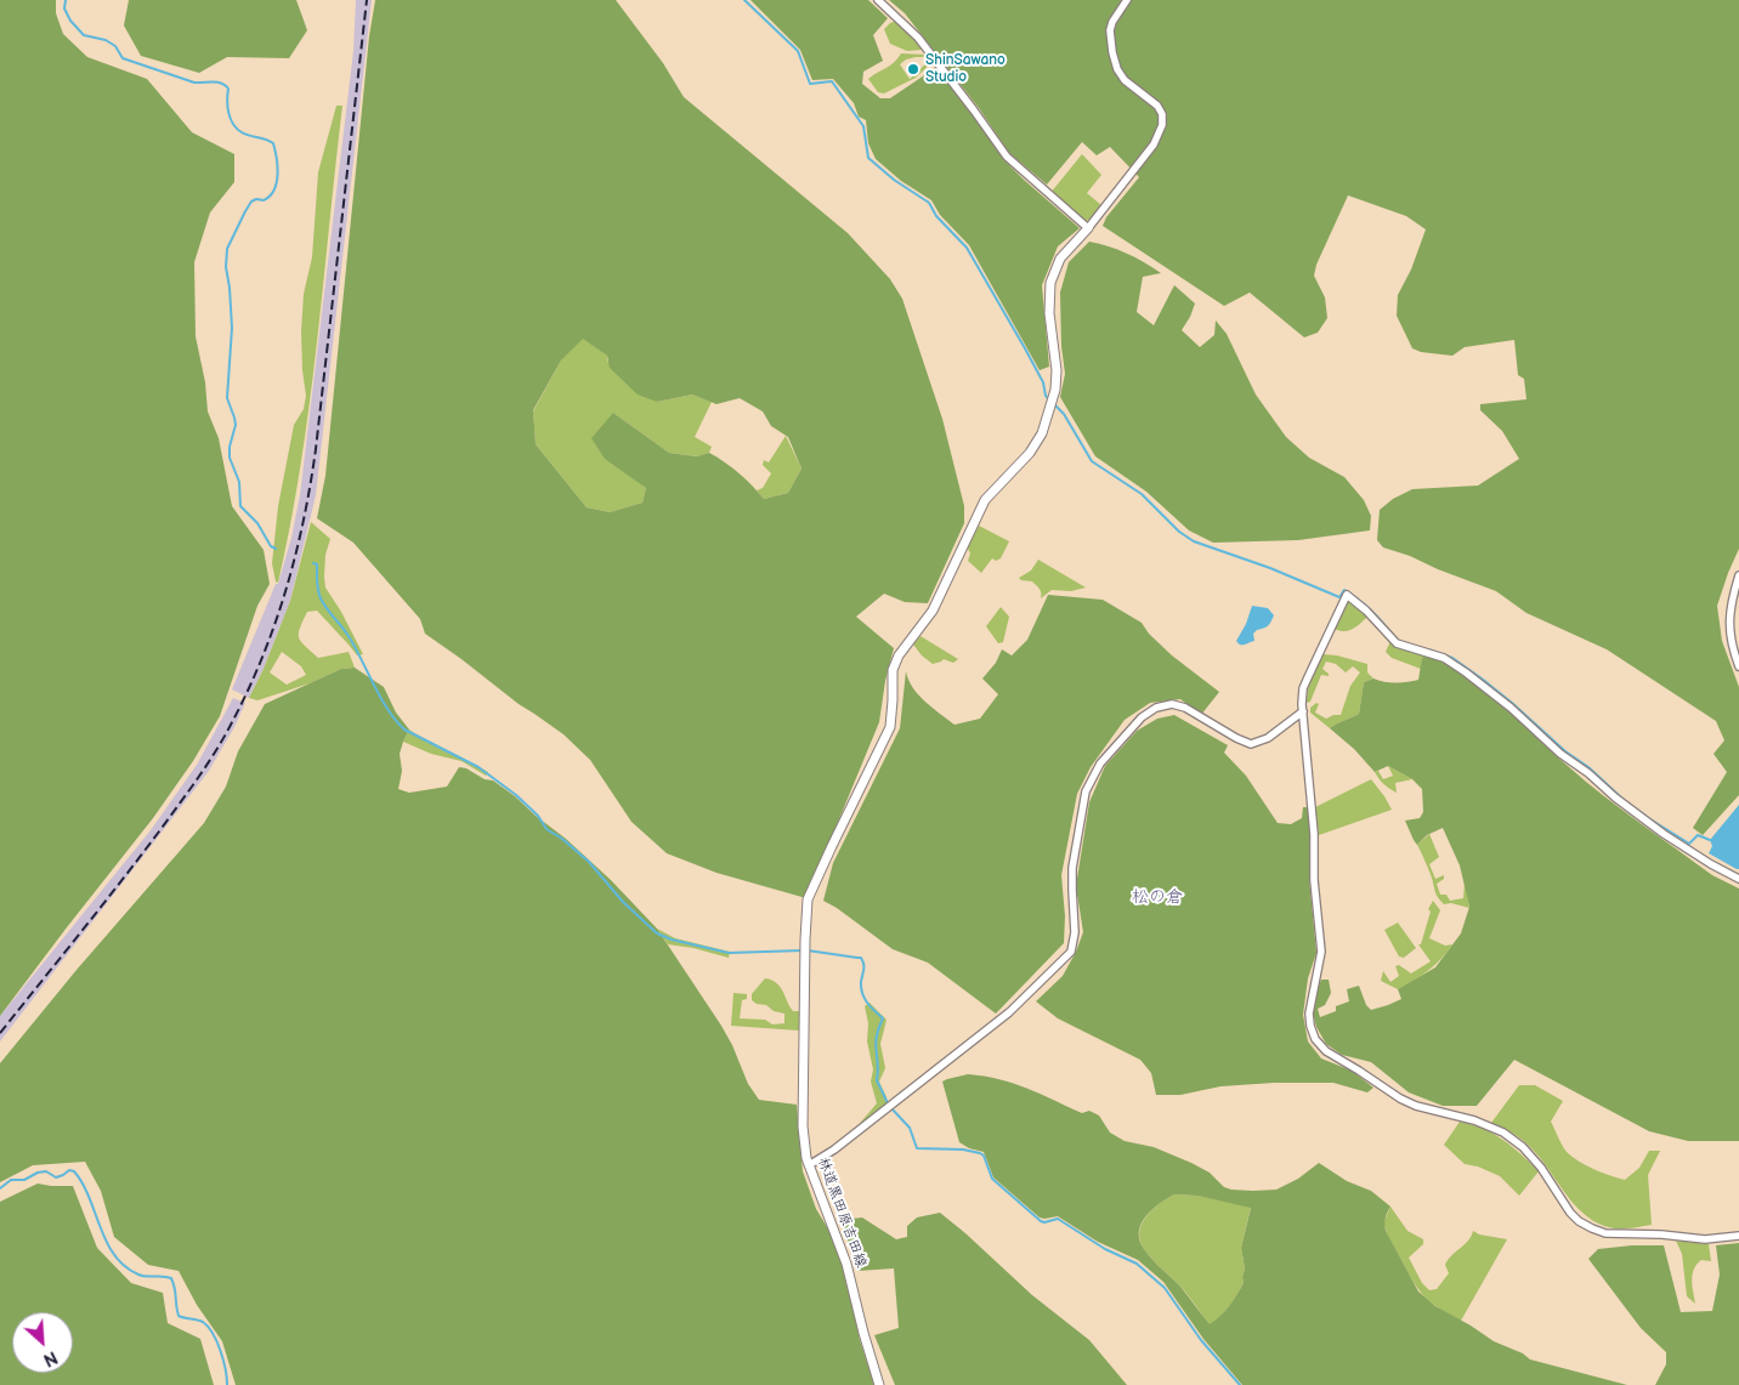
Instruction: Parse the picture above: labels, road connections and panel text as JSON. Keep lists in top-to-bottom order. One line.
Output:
{"streets":{"street":["林道黒田原吉田線"]},"districts":["松の倉"],"places":["ShinSawano Studio"],"north":"bottom right"}
